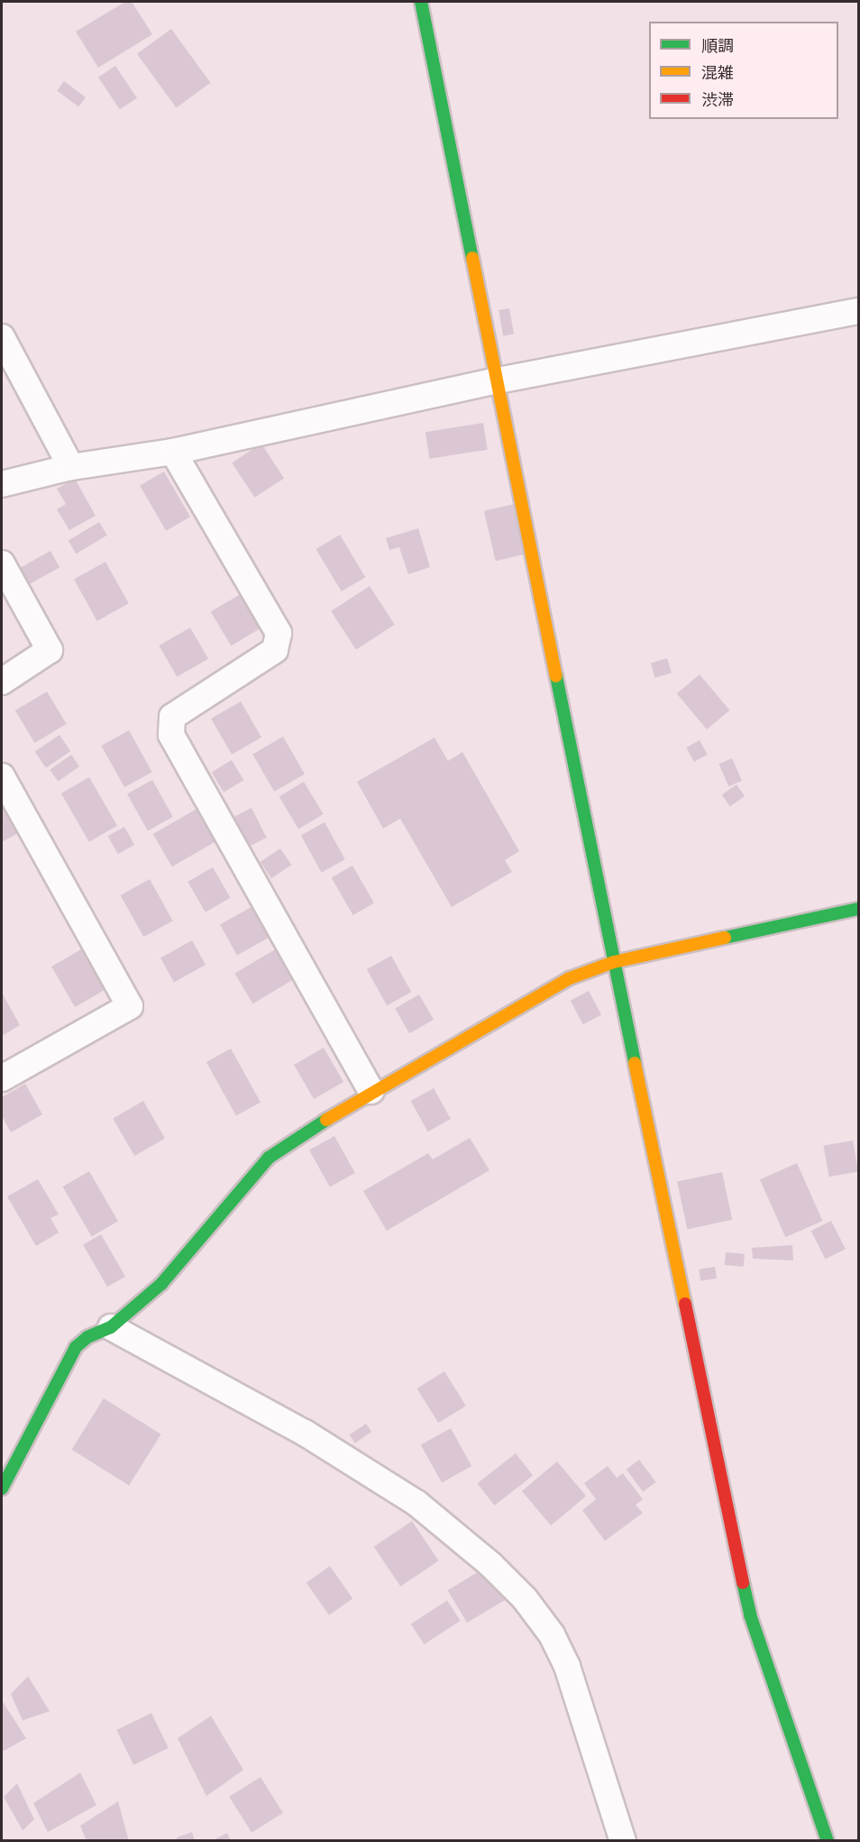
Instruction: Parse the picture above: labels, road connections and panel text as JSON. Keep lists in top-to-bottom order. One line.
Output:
{"legend":["順調","混雑","渋滞"]}
